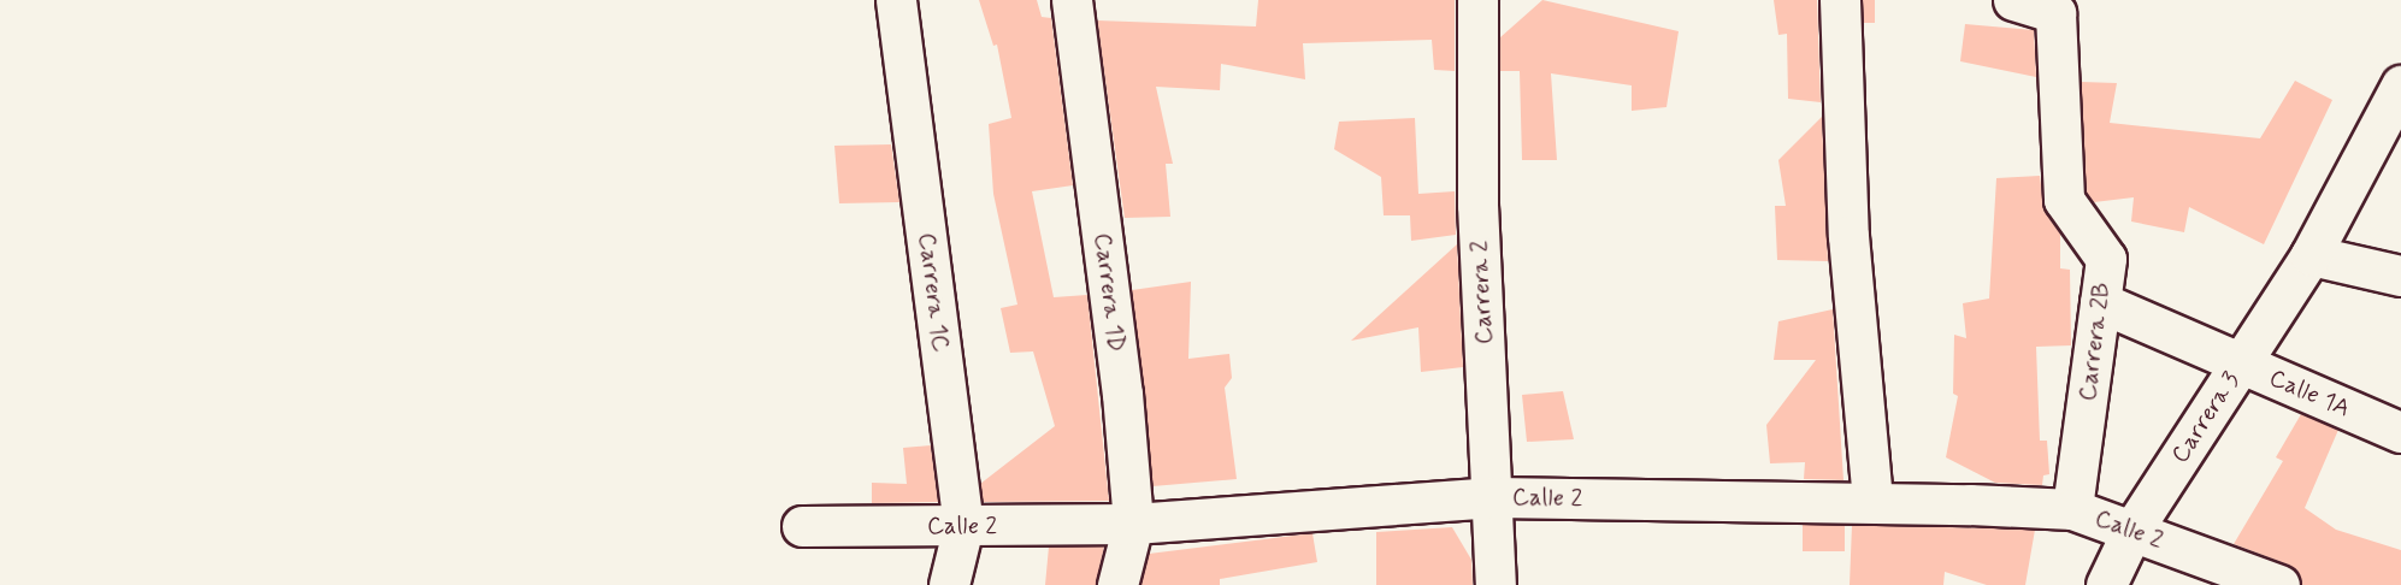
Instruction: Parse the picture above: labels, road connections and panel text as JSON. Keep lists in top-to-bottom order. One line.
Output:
{"streets":{"street":["Carrera 1C","Carrera 1D","Carrera 2","Carrera 2B","Calle 1A","Carrera 3","Calle 2"]},"crossings":[["Carrera 1C","Calle 2"],["Carrera 1D","Calle 2"],["Carrera 2","Calle 2"],["Carrera 2B","Calle 1A"],["Carrera 2B","Calle 2"],["Calle 1A","Carrera 3"],["Carrera 3","Calle 2"]]}
